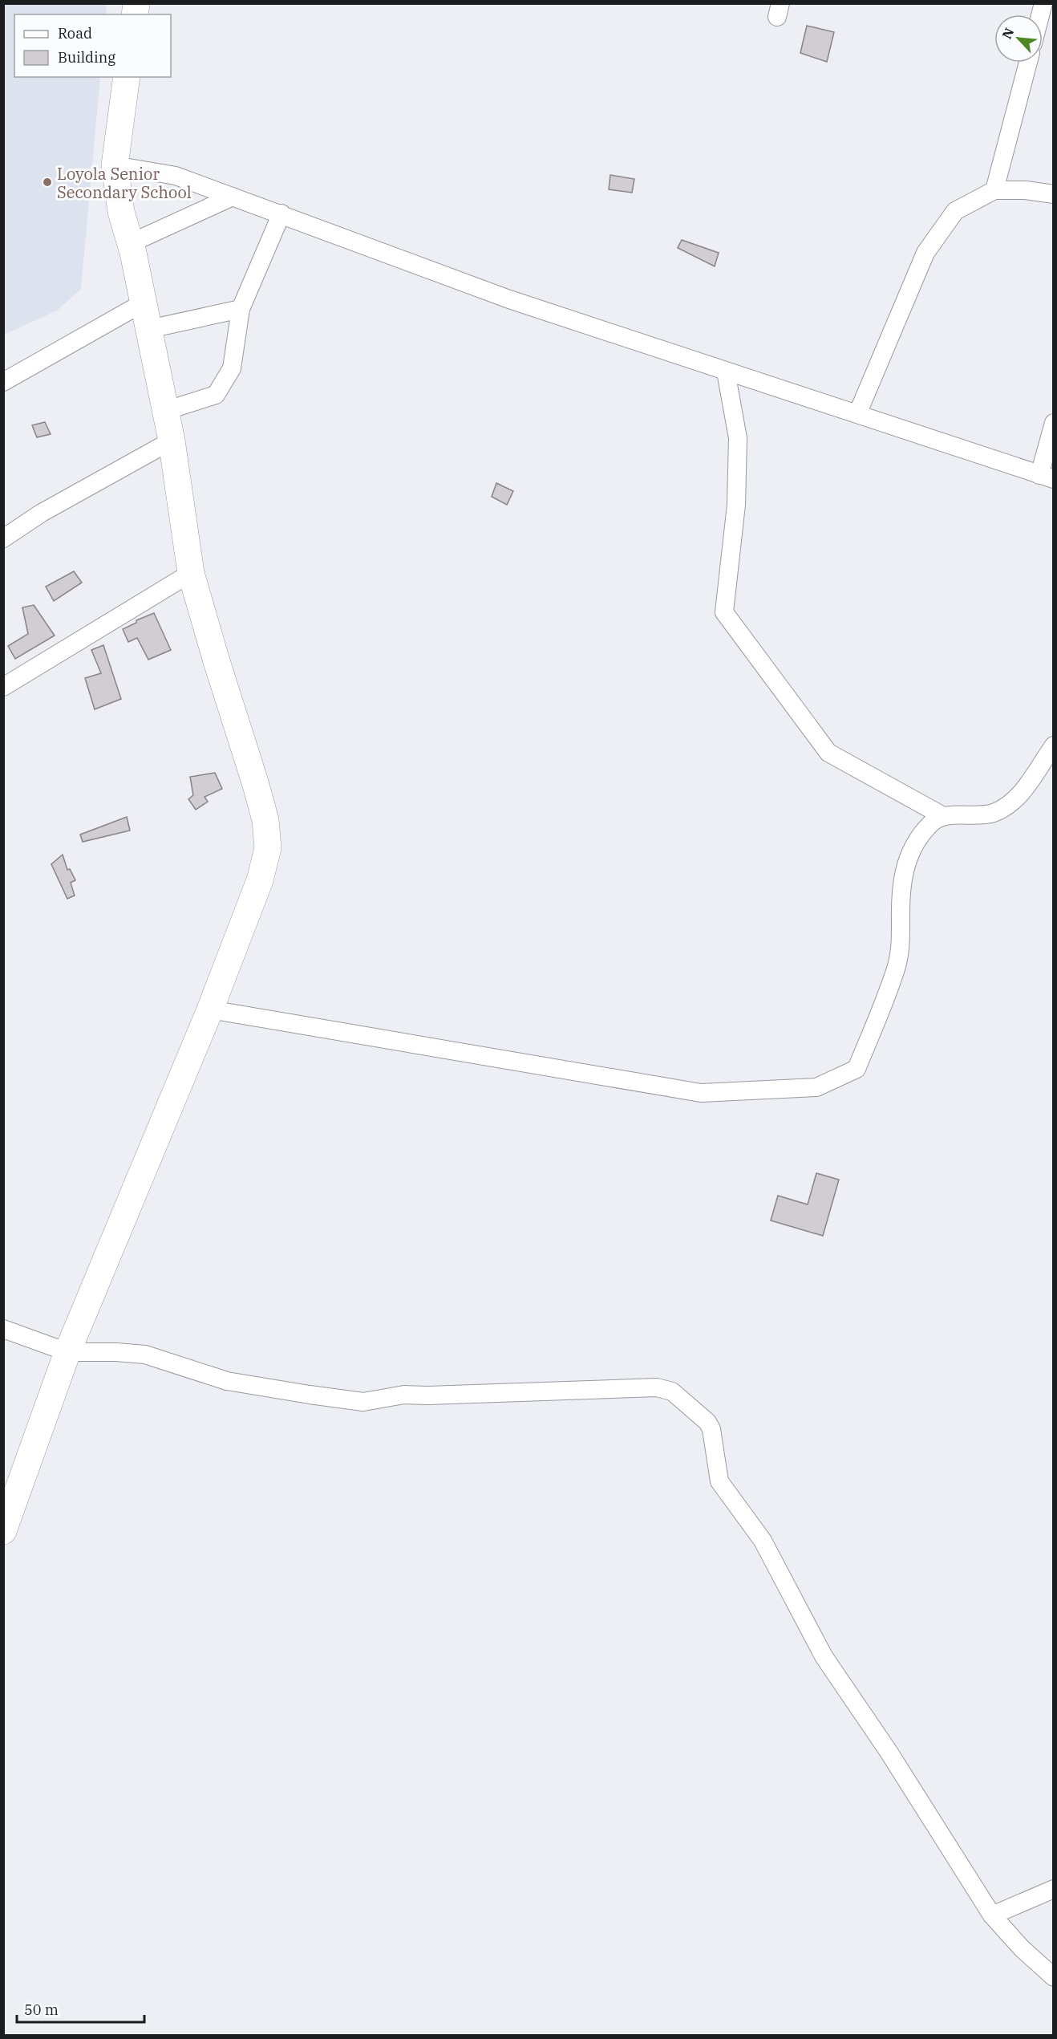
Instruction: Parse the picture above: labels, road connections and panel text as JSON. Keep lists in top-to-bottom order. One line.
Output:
{"places":["Loyola Senior Secondary School"],"legend":["Road","Building"],"scale_bar":"50 m","north":"top left"}
